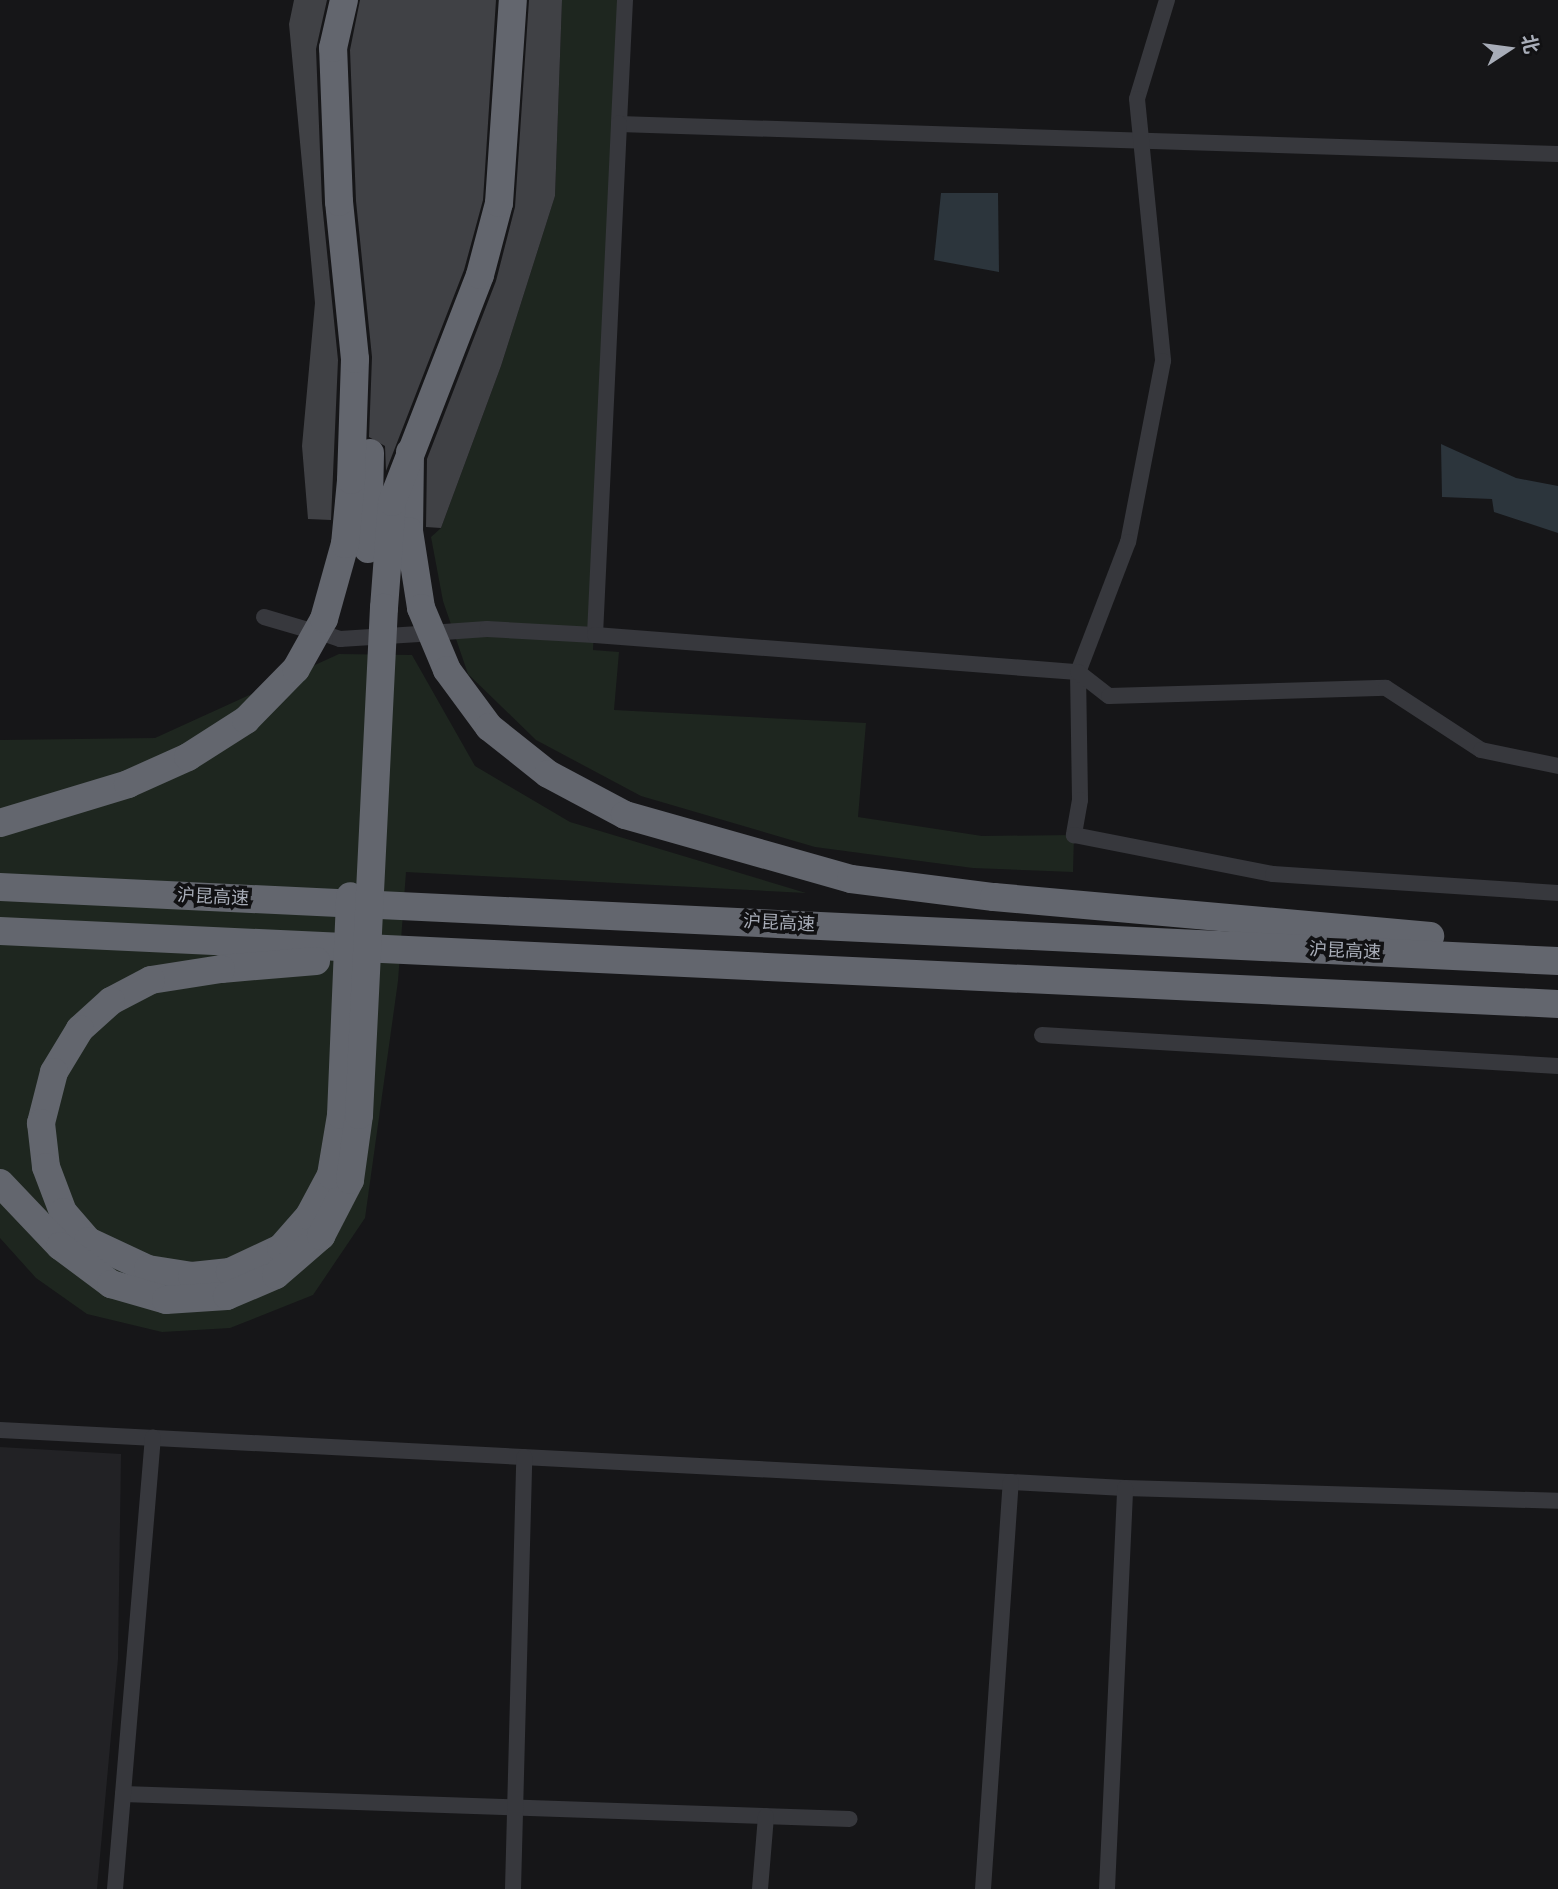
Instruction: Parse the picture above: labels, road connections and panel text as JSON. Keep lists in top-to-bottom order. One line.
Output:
{"streets":{"highway":["沪昆高速"]},"north":"right"}
